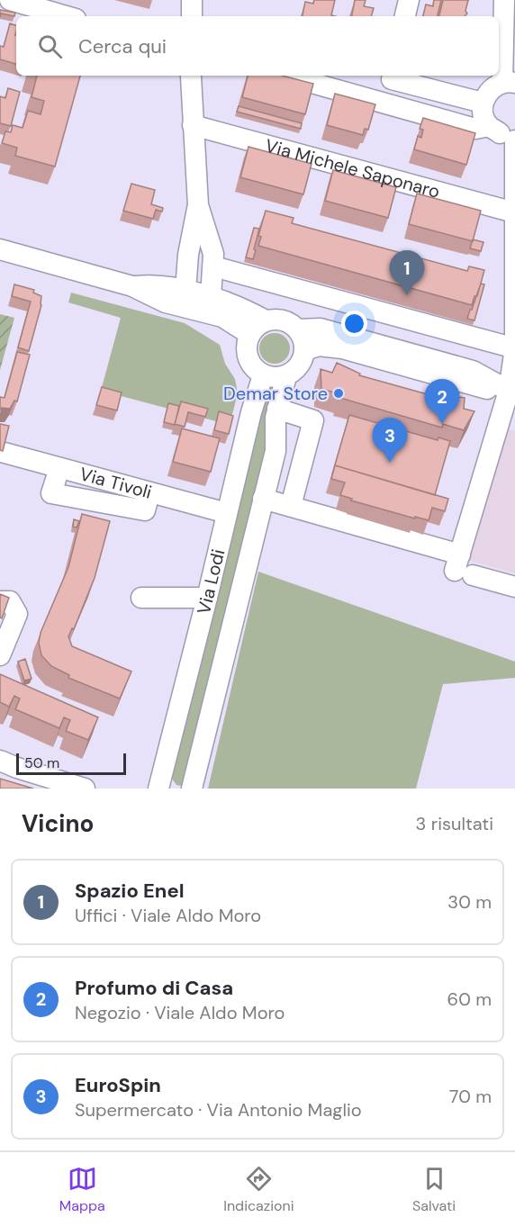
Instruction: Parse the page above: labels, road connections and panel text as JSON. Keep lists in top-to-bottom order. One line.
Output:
{"streets":{"street":["Via Michele Saponaro","Via Tivoli","Via Lodi"]},"crossings":[["Via Tivoli","Via Lodi"]],"places":["Demar Store"],"scale_bar":"50 m","page":{"search":"Cerca qui","pins":["1","2","3"],"scale":"50 m","heading":["Vicino","3 risultati"],"list":[{"mark":"1","name":"Spazio Enel","note":"Uffici · Viale Aldo Moro","value":"30 m"},{"mark":"2","name":"Profumo di Casa","note":"Negozio · Viale Aldo Moro","value":"60 m"},{"mark":"3","name":"EuroSpin","note":"Supermercato · Via Antonio Maglio","value":"70 m"}],"nav":["Mappa","Indicazioni","Salvati"]}}
